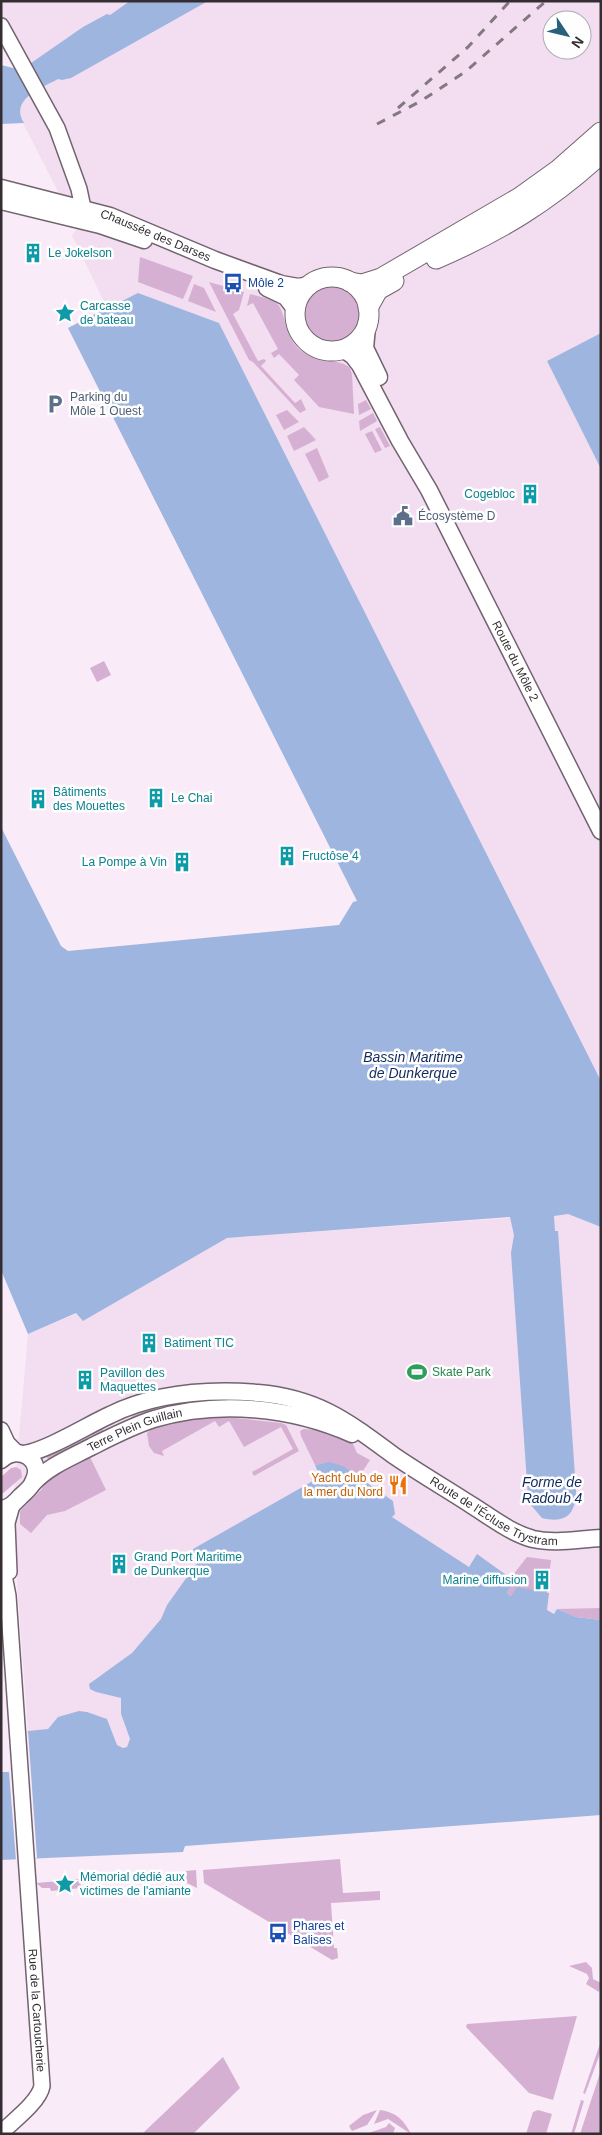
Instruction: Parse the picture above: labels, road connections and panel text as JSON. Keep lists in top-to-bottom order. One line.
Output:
{"streets":{"main road":["Chaussée des Darses","Route du Môle 2","Terre Plein Guillain","Route de l'Écluse Trystram"],"street":["Rue de la Cartoucherie"]},"crossings":[["Chaussée des Darses","Route du Môle 2"],["Terre Plein Guillain","Route de l'Écluse Trystram"]],"water":["Bassin Maritime de Dunkerque","Forme de Radoub 4"],"places":{"building":["Le Jokelson","Cogebloc","Le Chai","Bâtiments des Mouettes","Fructôse 4","La Pompe à Vin","Batiment TIC","Pavillon des Maquettes","Grand Port Maritime de Dunkerque","Marine diffusion"],"bus stop":["Môle 2","Phares et Balises"],"place":["Carcasse de bateau","Mémorial dédié aux victimes de l'amiante"],"parking":["Parking du Môle 1 Ouest"],"public building":["Écosystème D"],"sports":["Skate Park"],"restaurant":["Yacht club de la mer du Nord"]},"north":"bottom right"}
